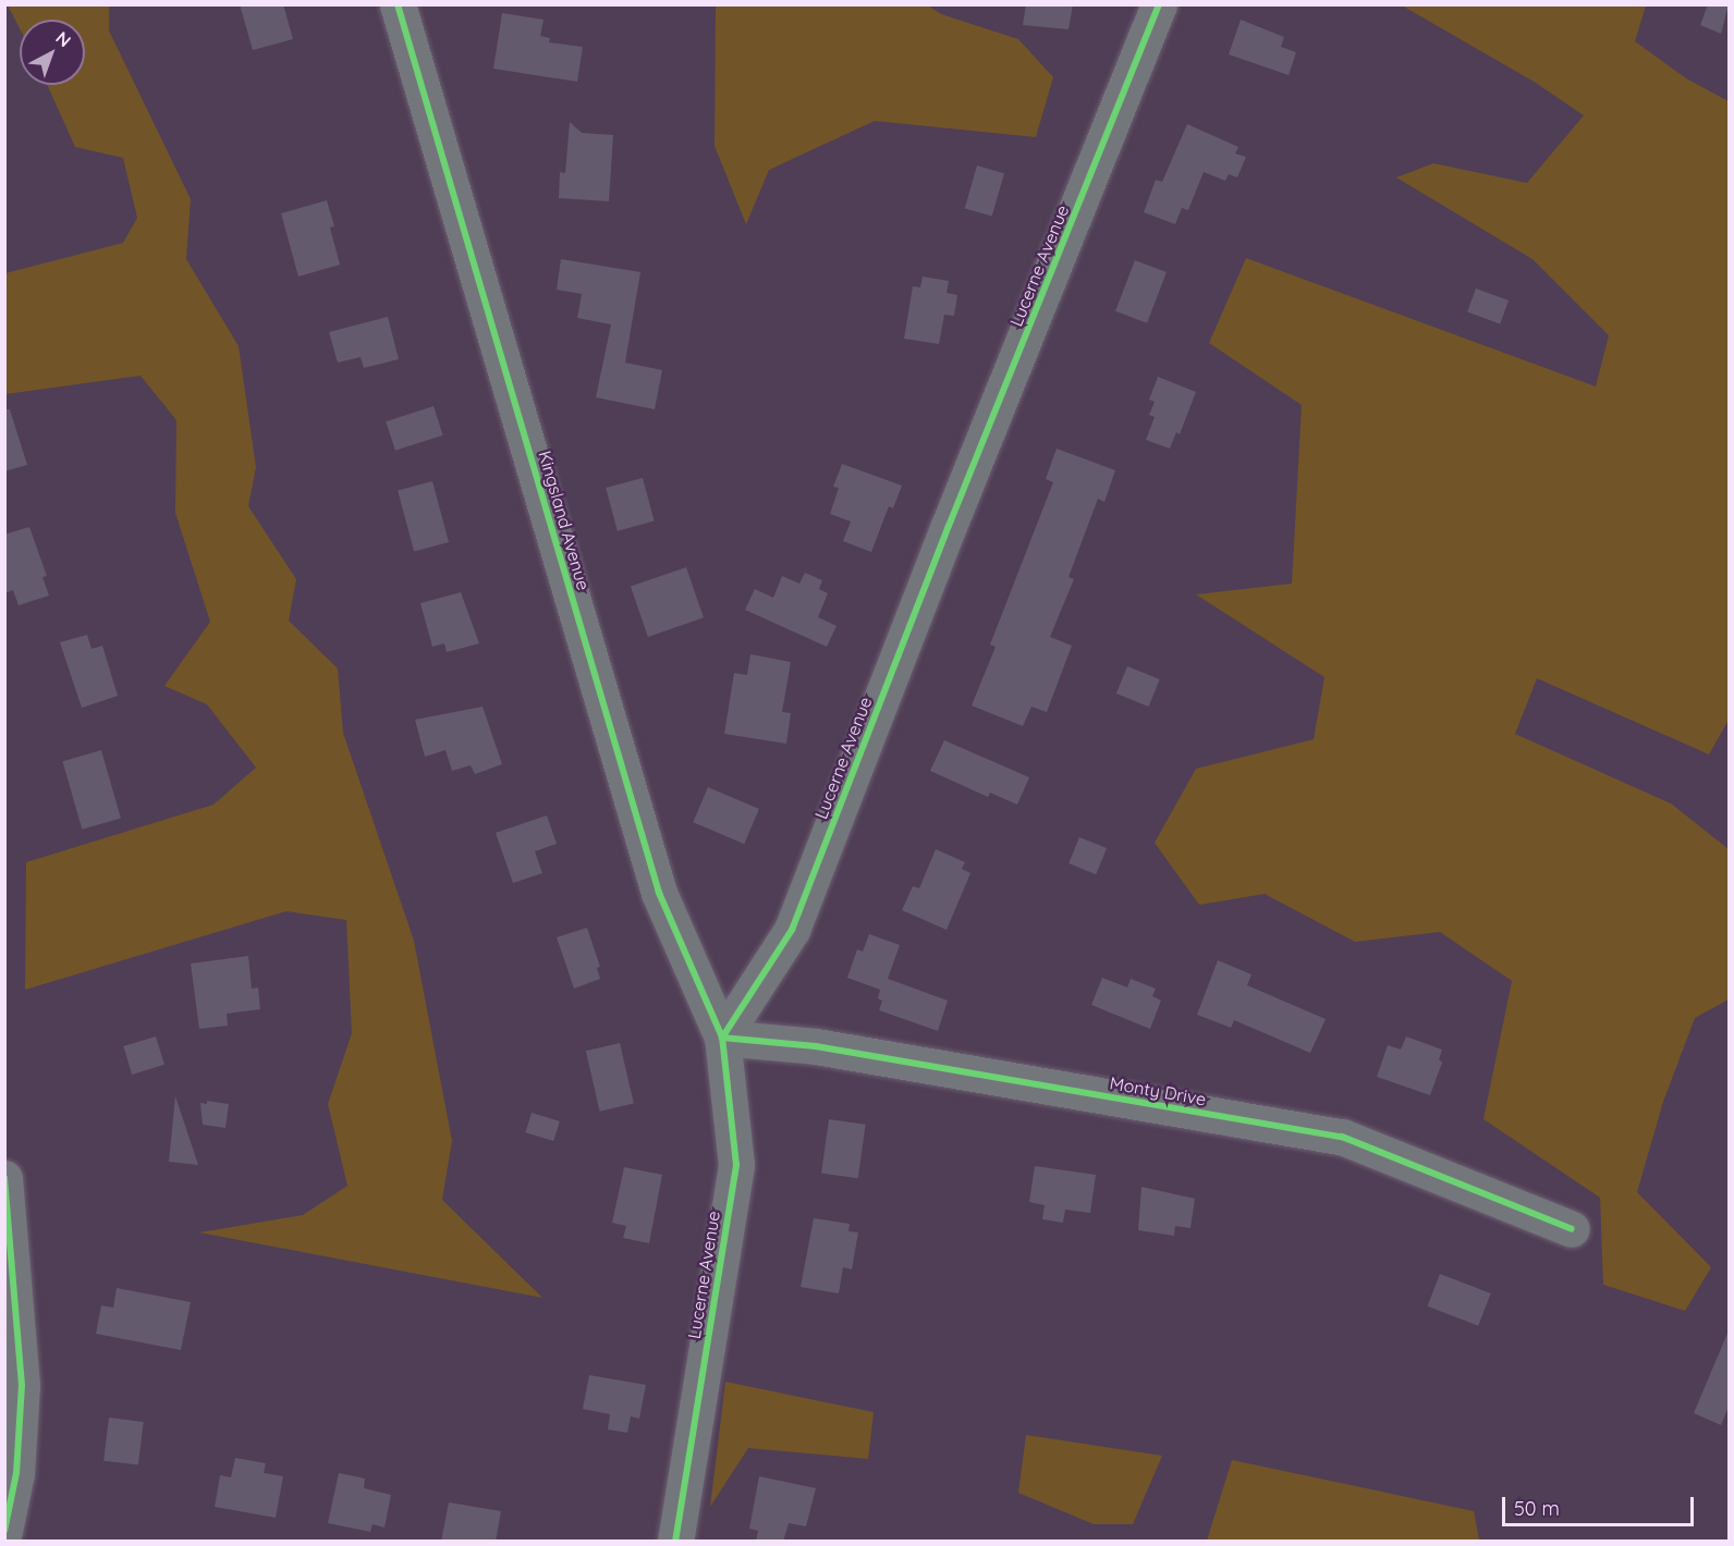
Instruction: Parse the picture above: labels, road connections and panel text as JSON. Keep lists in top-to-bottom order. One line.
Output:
{"streets":{"street":["Lucerne Avenue","Kingsland Avenue","Monty Drive"]},"crossings":[["Lucerne Avenue","Kingsland Avenue"],["Lucerne Avenue","Monty Drive"],["Kingsland Avenue","Monty Drive"]],"scale_bar":"50 m","north":"top right"}
